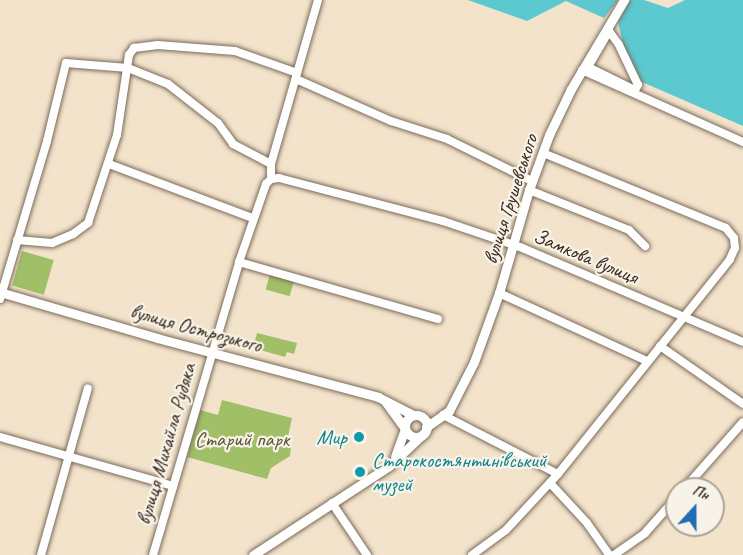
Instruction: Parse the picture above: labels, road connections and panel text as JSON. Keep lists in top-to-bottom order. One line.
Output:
{"streets":{"main road":["вулиця Грушевського","вулиця Острозького"],"street":["Замкова вулиця","вулиця Михайла Рудяка"]},"crossings":[["вулиця Грушевського","Замкова вулиця"],["вулиця Грушевського","вулиця Острозького"],["Замкова вулиця","вулиця Михайла Рудяка"],["вулиця Острозького","вулиця Михайла Рудяка"]],"parks":["Старий парк"],"places":["Мир","Старокостянтинівський музей"],"north":"top"}
